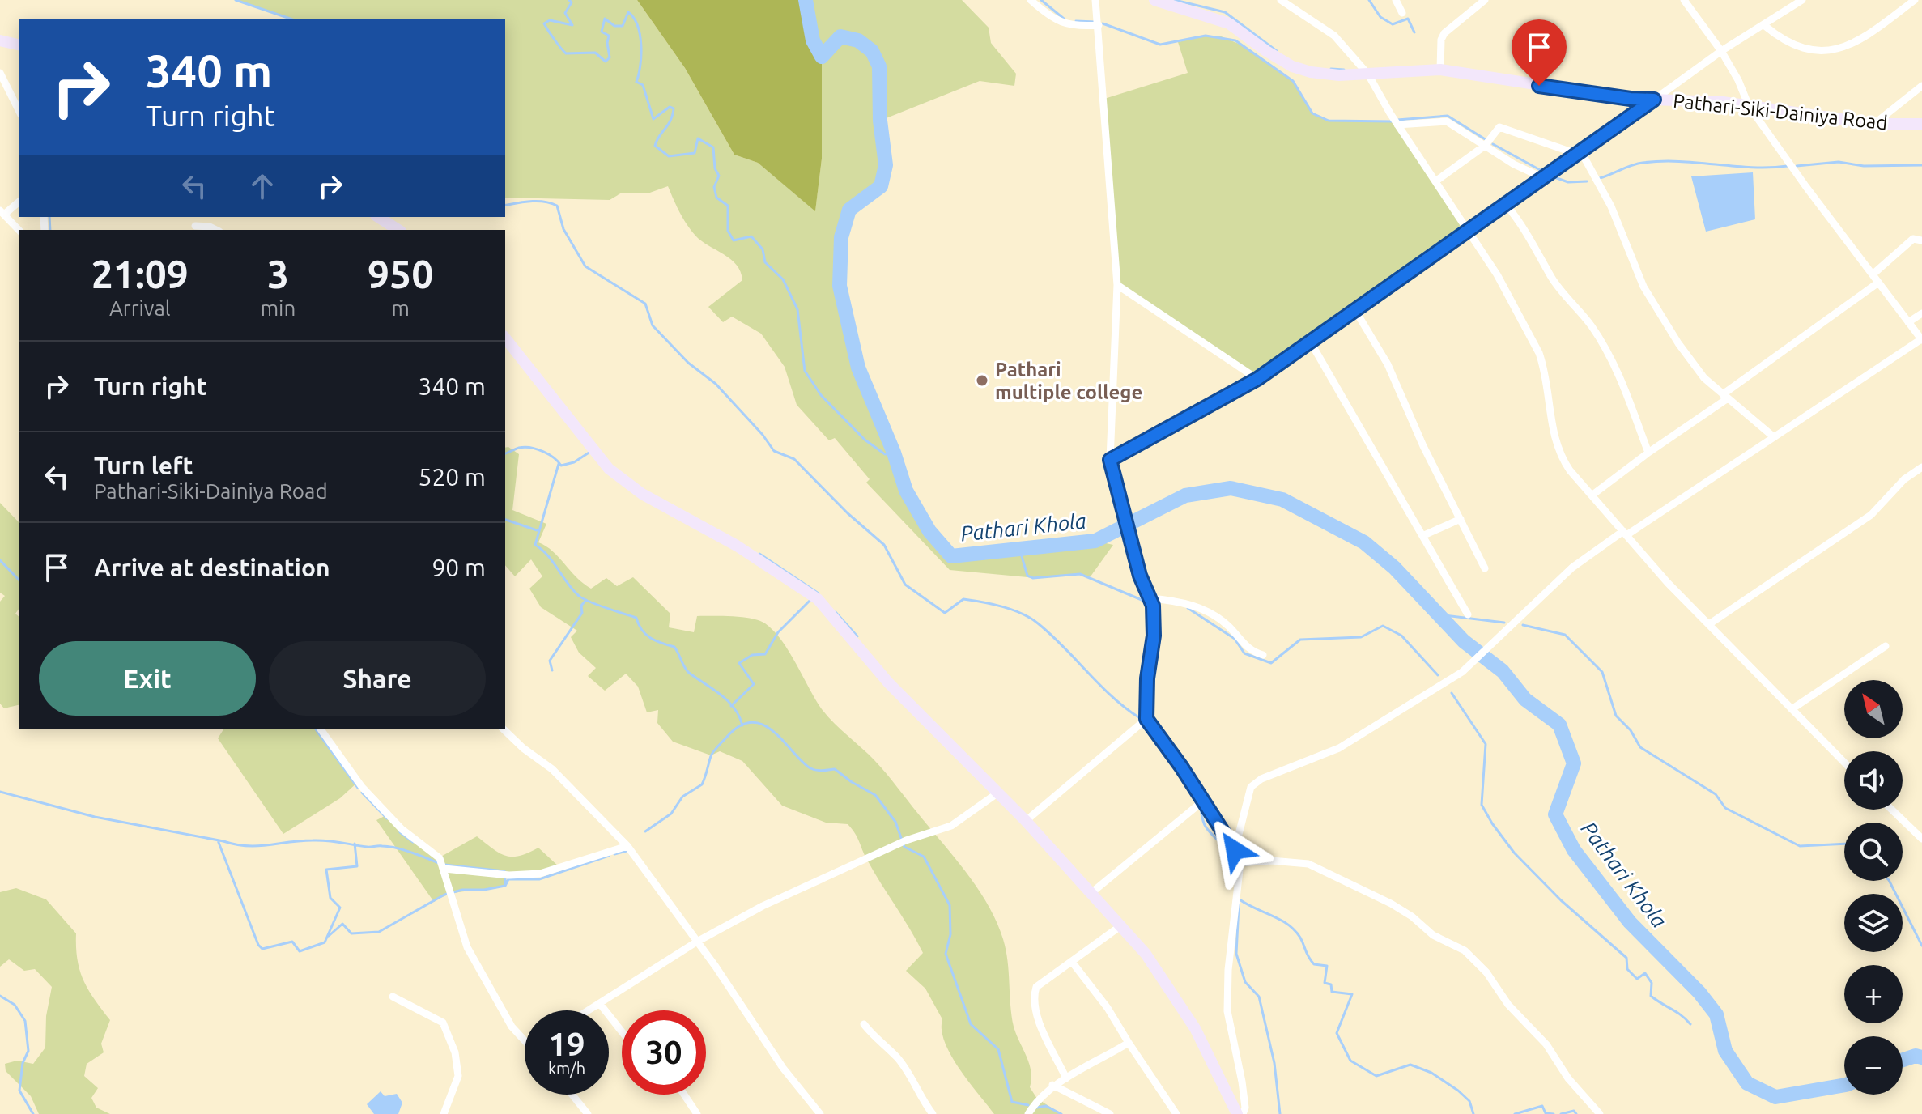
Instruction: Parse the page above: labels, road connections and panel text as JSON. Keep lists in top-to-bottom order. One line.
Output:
{"streets":{"street":["Pathari-Siki-Dainiya Road"]},"water":["Pathari Khola"],"places":["Pathari multiple college"],"north":"top left","page":{"turn":["340 m","Turn right"],"eta":["21:09","Arrival","3","min","950","m"],"list":[{"name":"Turn right","value":"340 m"},{"name":"Turn left","note":"Pathari-Siki-Dainiya Road","value":"520 m"},{"name":"Arrive at destination","value":"90 m"}],"buttons":["Exit","Share"],"map_buttons":["+","−"],"speed":"19 km/h","limit":"30"}}
